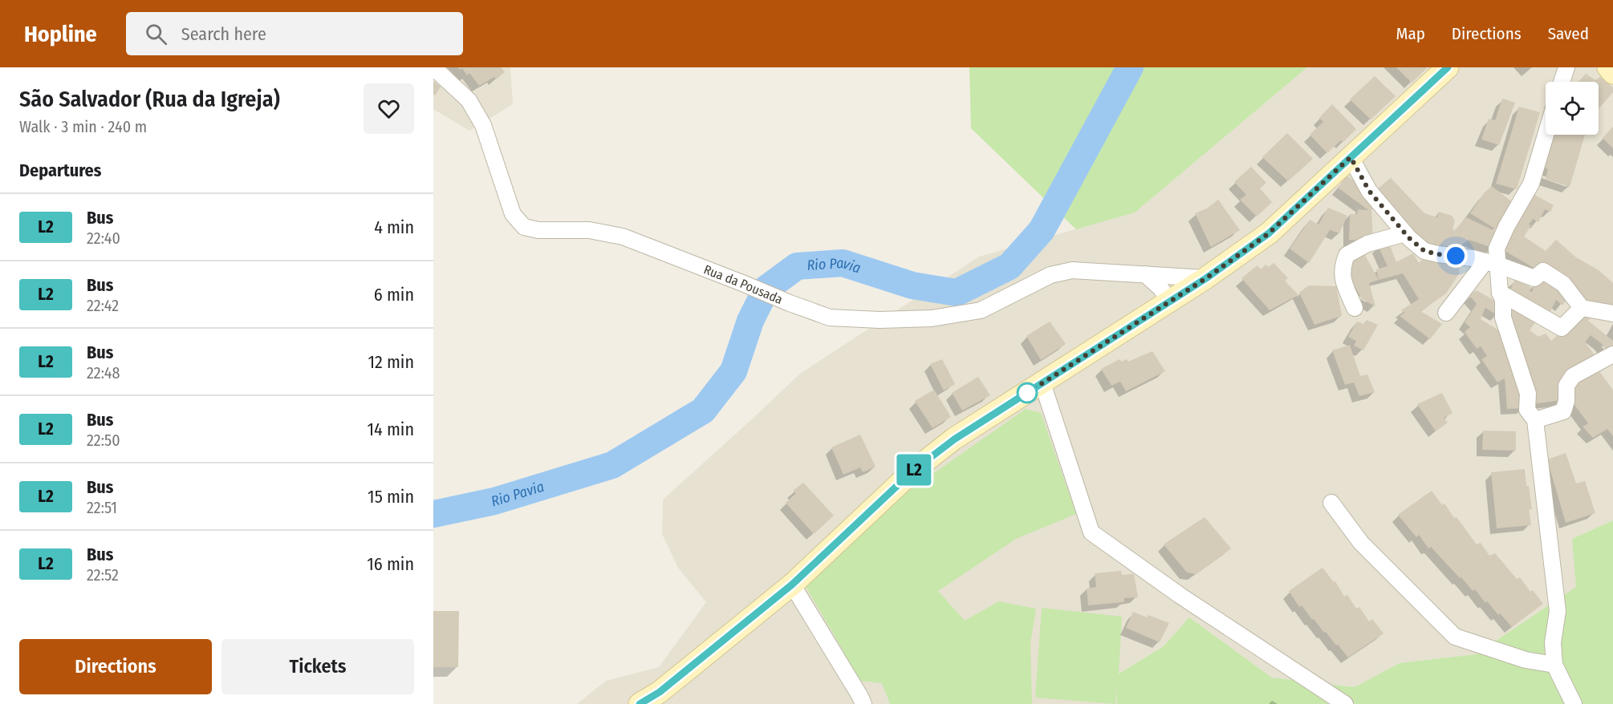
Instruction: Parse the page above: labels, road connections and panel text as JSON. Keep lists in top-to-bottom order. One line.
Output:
{"streets":{"street":["Rua da Pousada"]},"water":["Rio Pavia"],"lines":["bus line L2"],"page":{"header":"Hopline","search":"Search here","nav":["Map","Directions","Saved"],"heading":[["São Salvador (Rua da Igreja)","Walk · 3 min · 240 m"],"Departures"],"on_map":"L2","list":[{"mark":"L2","name":"Bus","note":"22:40","value":"4 min"},{"mark":"L2","name":"Bus","note":"22:42","value":"6 min"},{"mark":"L2","name":"Bus","note":"22:48","value":"12 min"},{"mark":"L2","name":"Bus","note":"22:50","value":"14 min"},{"mark":"L2","name":"Bus","note":"22:51","value":"15 min"},{"mark":"L2","name":"Bus","note":"22:52","value":"16 min"}],"buttons":["Directions","Tickets"]}}
